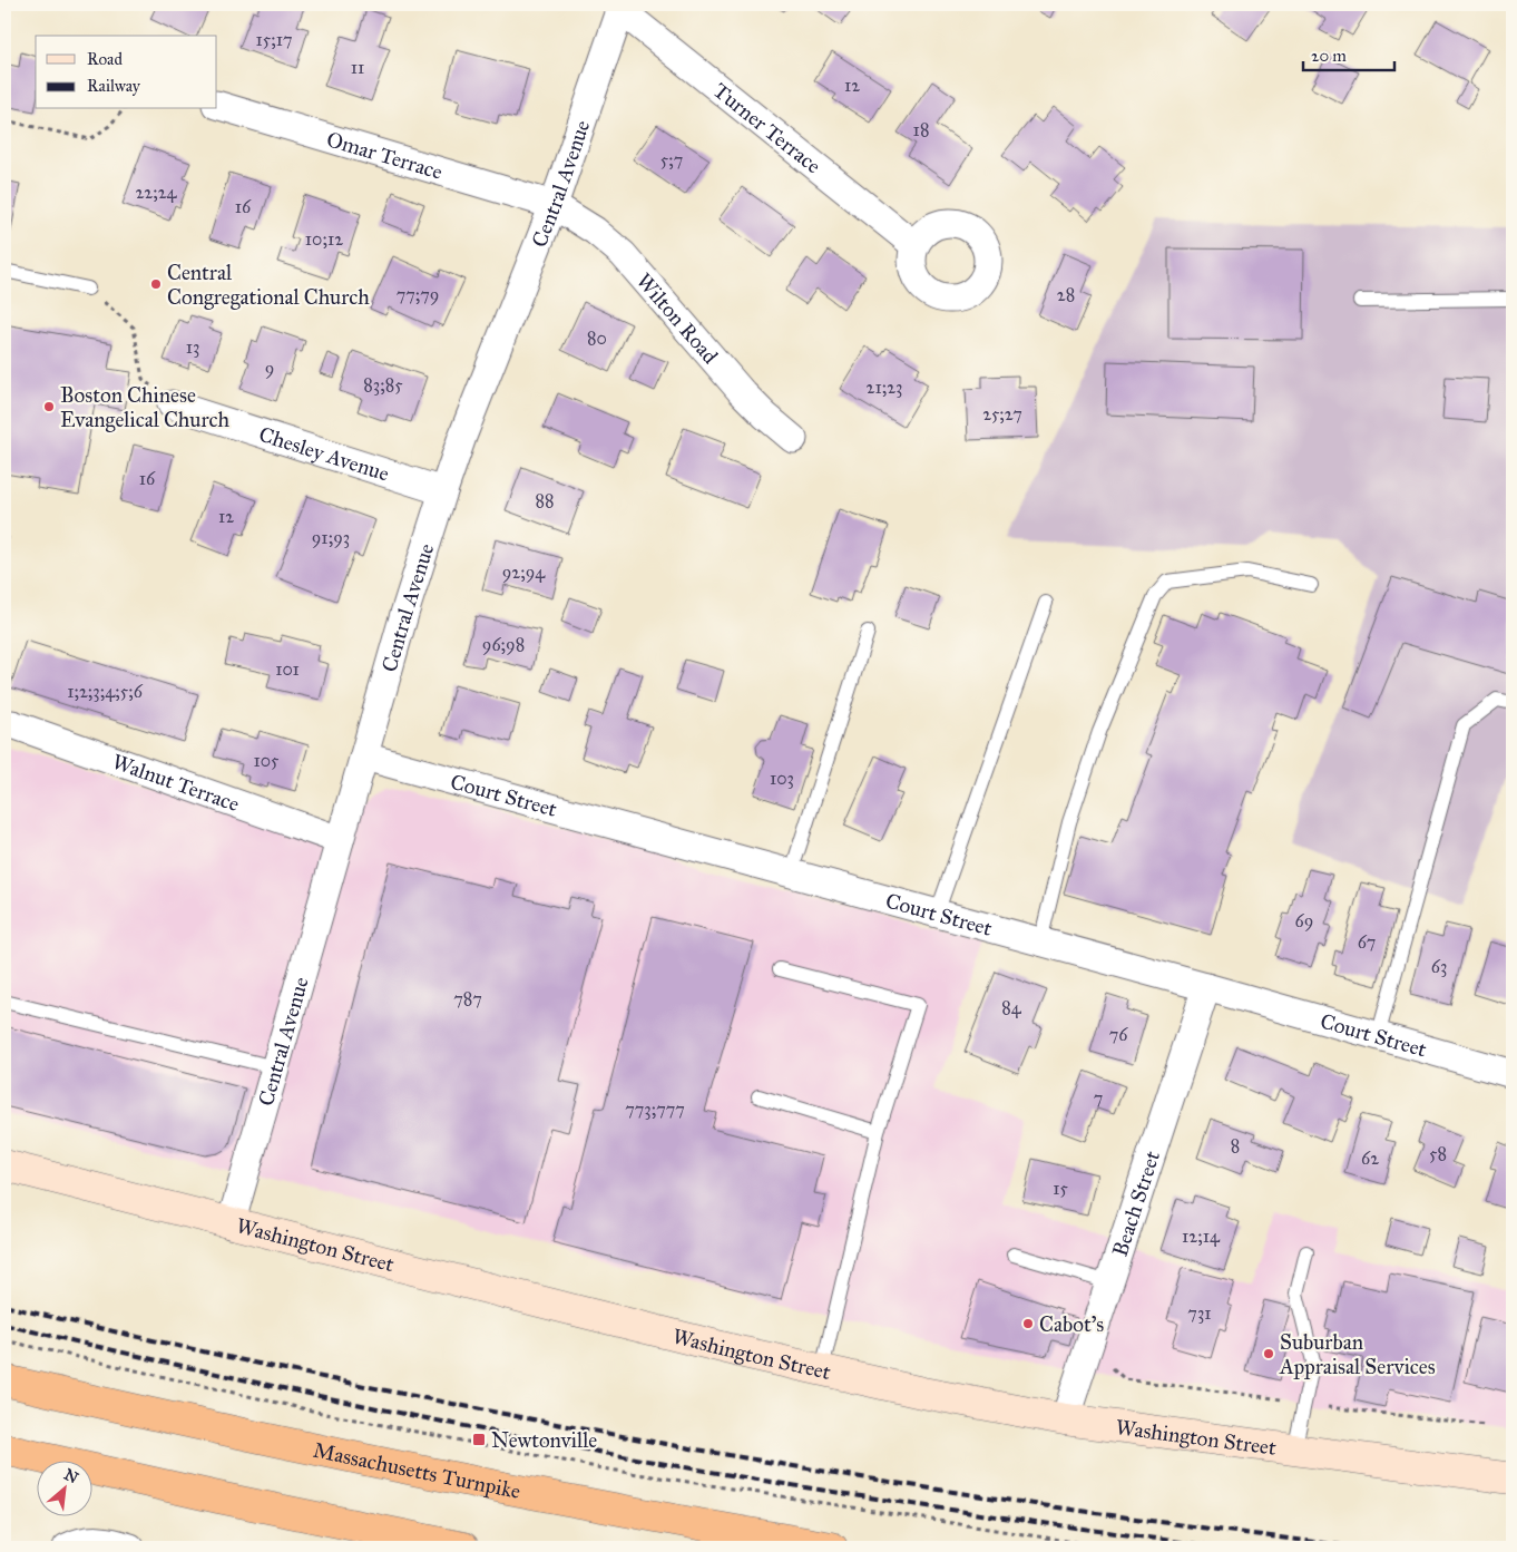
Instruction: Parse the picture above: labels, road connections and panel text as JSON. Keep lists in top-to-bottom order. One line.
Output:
{"streets":{"highway":["Massachusetts Turnpike"],"main road":["Washington Street"],"street":["Turner Terrace","Omar Terrace","Central Avenue","Wilton Road","Chesley Avenue","Walnut Terrace","Court Street","Beach Street"]},"crossings":[["Turner Terrace","Central Avenue"],["Omar Terrace","Central Avenue"],["Omar Terrace","Wilton Road"],["Central Avenue","Wilton Road"],["Central Avenue","Chesley Avenue"],["Central Avenue","Walnut Terrace"],["Central Avenue","Court Street"],["Central Avenue","Washington Street"],["Court Street","Beach Street"],["Beach Street","Washington Street"]],"places":{"other":["Central Congregational Church","Boston Chinese Evangelical Church","Cabot's","Suburban Appraisal Services"],"transit":["Newtonville"]},"house_numbers":["15;17","11","12","18","5;7","22;24","16","10;12","77;79","28","80","13","9","83;85","21;23","25;27","16","88","12","91;93","92;94","96;98","101","1;2;3;4;5;6","105","103","69","67","63","787","84","76","7","773;777","8","58","62","15","12;14","731"],"legend":["Road","Railway"],"scale_bar":"20 m","north":"top right"}
